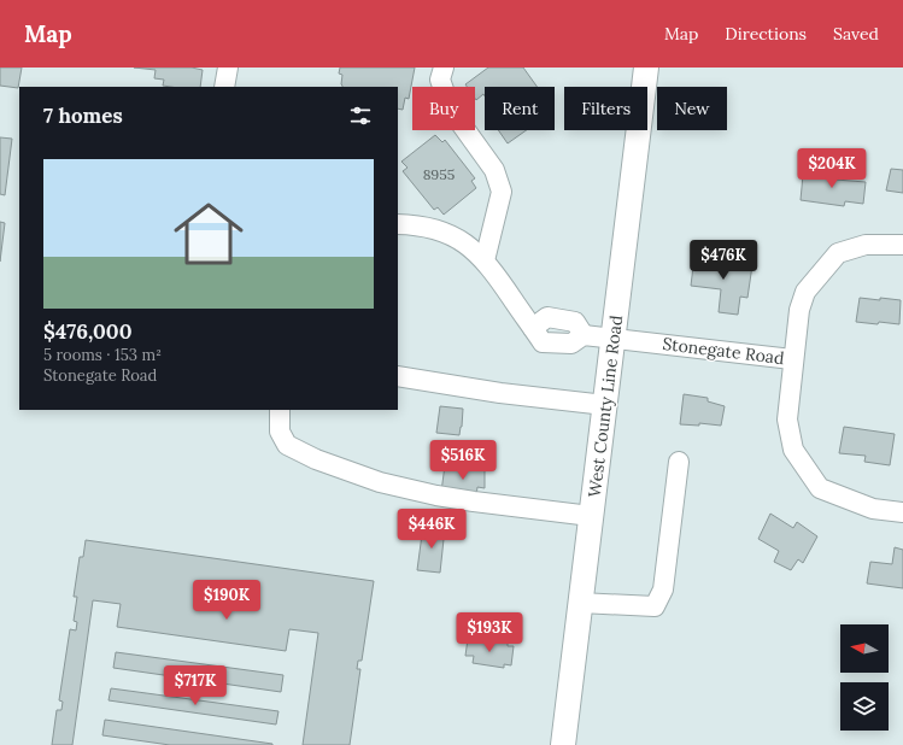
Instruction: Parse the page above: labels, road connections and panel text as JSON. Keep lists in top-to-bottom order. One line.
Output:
{"streets":{"main road":["West County Line Road"],"street":["Stonegate Road"]},"crossings":[["Stonegate Road","West County Line Road"]],"house_numbers":["8955"],"north":"left","page":{"header":"Map","nav":["Map","Directions","Saved"],"chip":["Buy","Rent","Filters","New"],"heading":"7 homes","list":[{"name":"$476,000","note":"5 rooms · 153 m² · Stonegate Road"}],"price":["$204K","$476K","$516K","$446K","$190K","$193K","$717K"]}}
